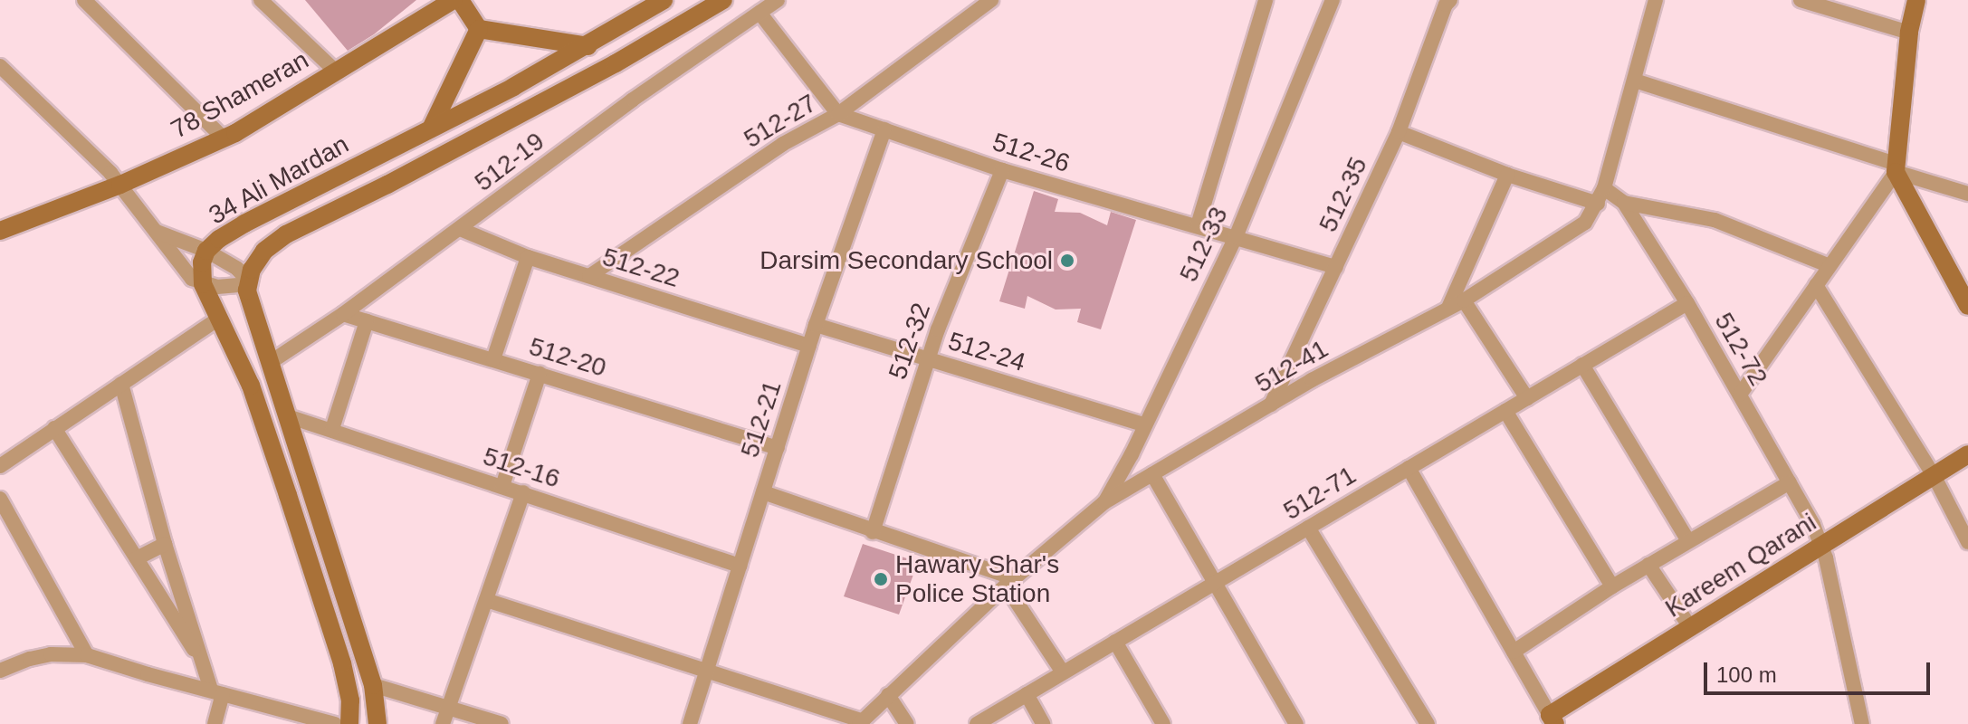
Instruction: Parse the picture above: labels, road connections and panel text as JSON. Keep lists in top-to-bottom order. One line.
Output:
{"streets":{"main road":["78 Shameran","34 Ali Mardan","Kareem Qarani"],"street":["512-27","512-26","512-19","512-35","512-33","512-22","512-32","512-72","512-24","512-20","512-41","512-21","512-16","512-71"]},"crossings":[["512-27","512-26"],["512-27","512-22"],["512-26","512-35"],["512-26","512-33"],["512-26","512-32"],["512-26","512-21"],["512-19","512-22"],["512-19","512-20"],["512-35","512-41"],["512-33","512-24"],["512-33","512-41"],["512-22","512-21"],["512-32","512-24"],["512-72","512-41"],["512-72","512-71"],["512-72","Kareem Qarani"],["512-24","512-21"],["512-20","512-21"],["512-21","512-16"]],"places":["Darsim Secondary School","Hawary Shar's Police Station"],"scale_bar":"100 m"}
